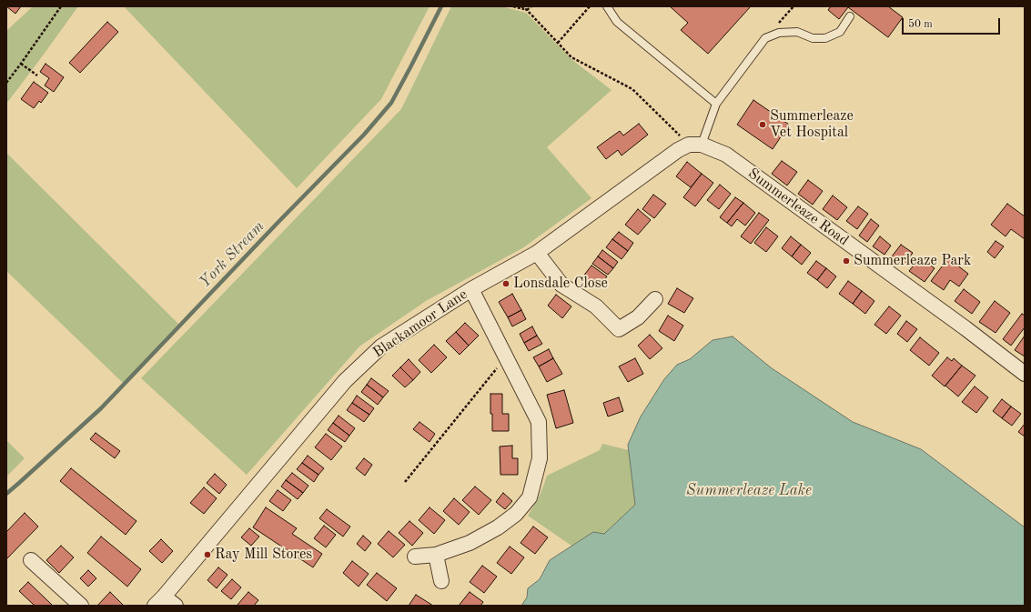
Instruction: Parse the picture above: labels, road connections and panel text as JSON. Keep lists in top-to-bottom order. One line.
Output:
{"streets":{"street":["Summerleaze Road","Blackamoor Lane"]},"crossings":[["Summerleaze Road","Blackamoor Lane"]],"water":["York Stream","Summerleaze Lake"],"places":["Summerleaze Vet Hospital","Summerleaze Park","Lonsdale Close","Ray Mill Stores"],"scale_bar":"50 m"}
